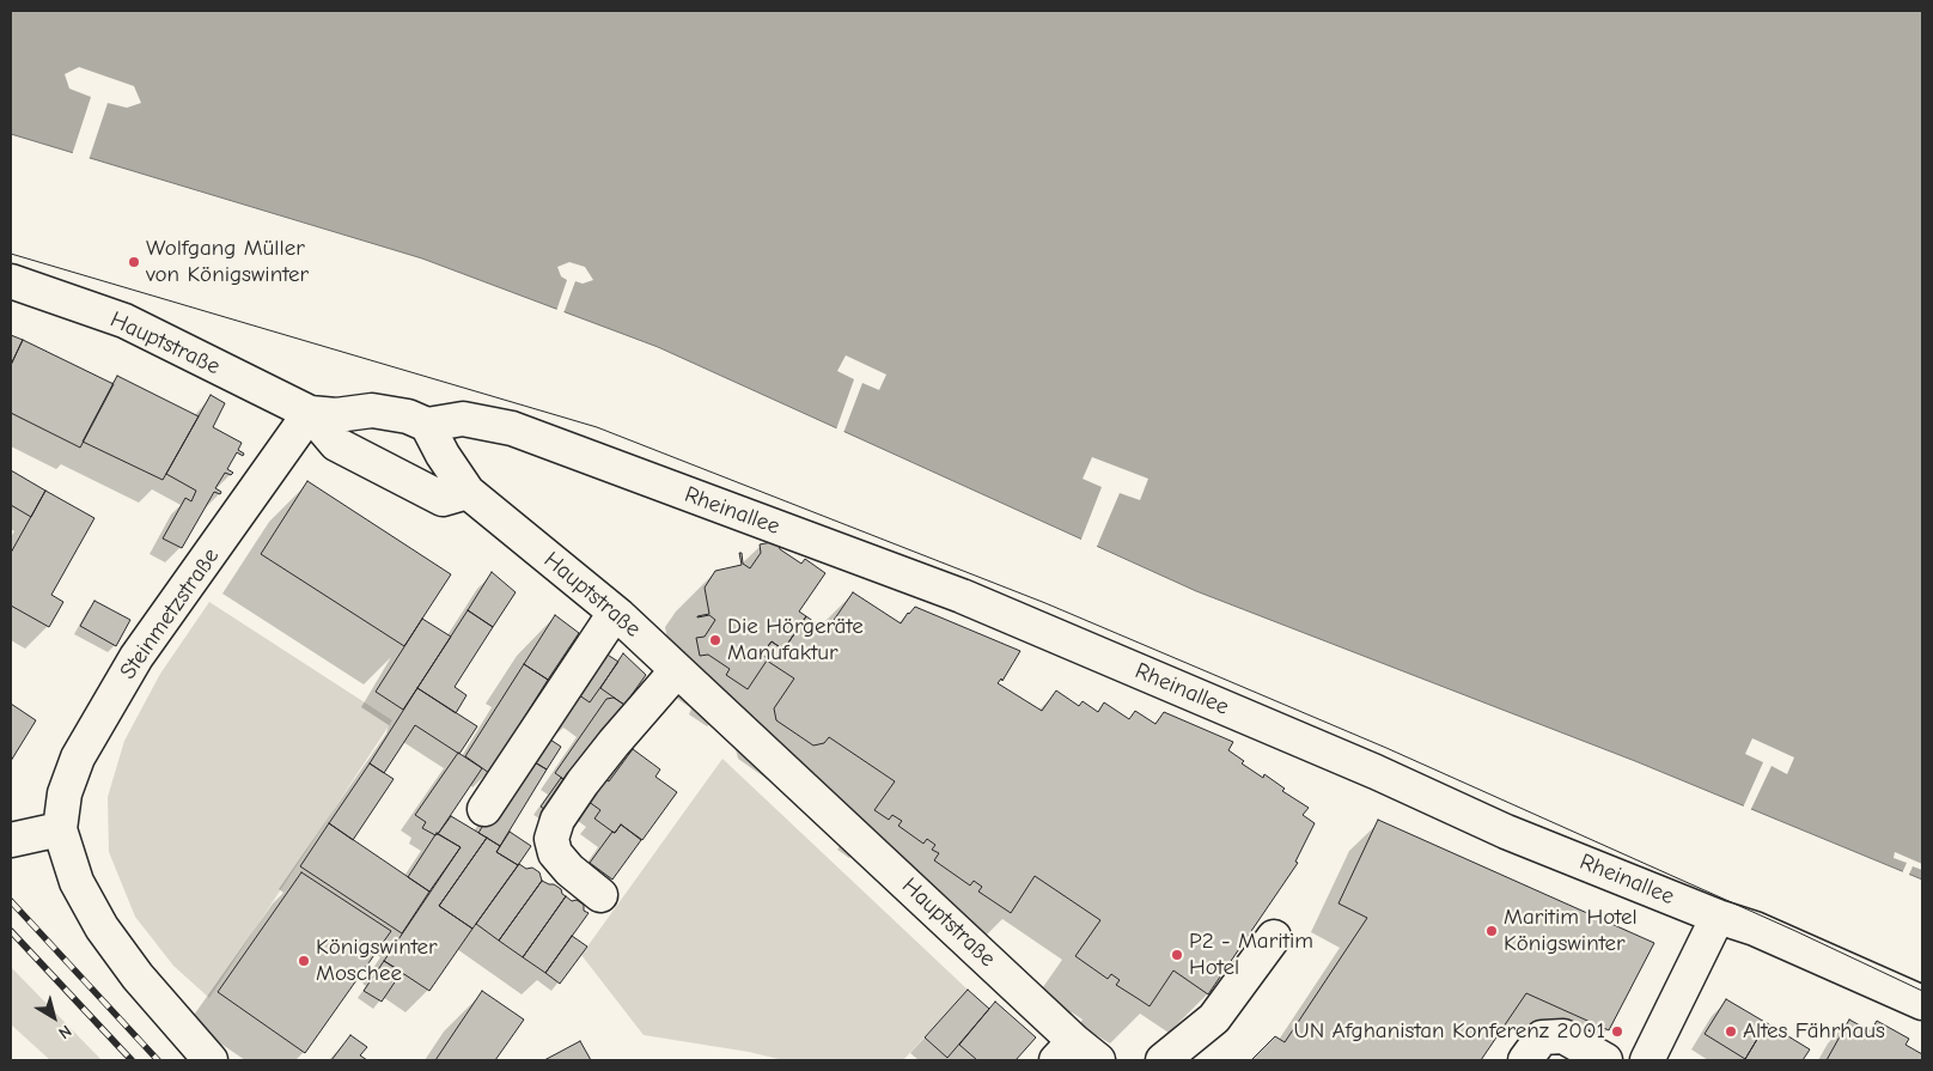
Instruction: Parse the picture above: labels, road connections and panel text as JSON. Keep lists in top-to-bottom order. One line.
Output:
{"streets":{"street":["Hauptstraße","Rheinallee","Steinmetzstraße"]},"crossings":[["Hauptstraße","Rheinallee"],["Hauptstraße","Steinmetzstraße"]],"places":["Wolfgang Müller von Königswinter","Die Hörgeräte Manufaktur","Maritim Hotel Königswinter","P2 - Maritim Hotel","Königswinter Moschee","UN Afghanistan Konferenz 2001","Altes Fährhaus"],"north":"bottom right"}
